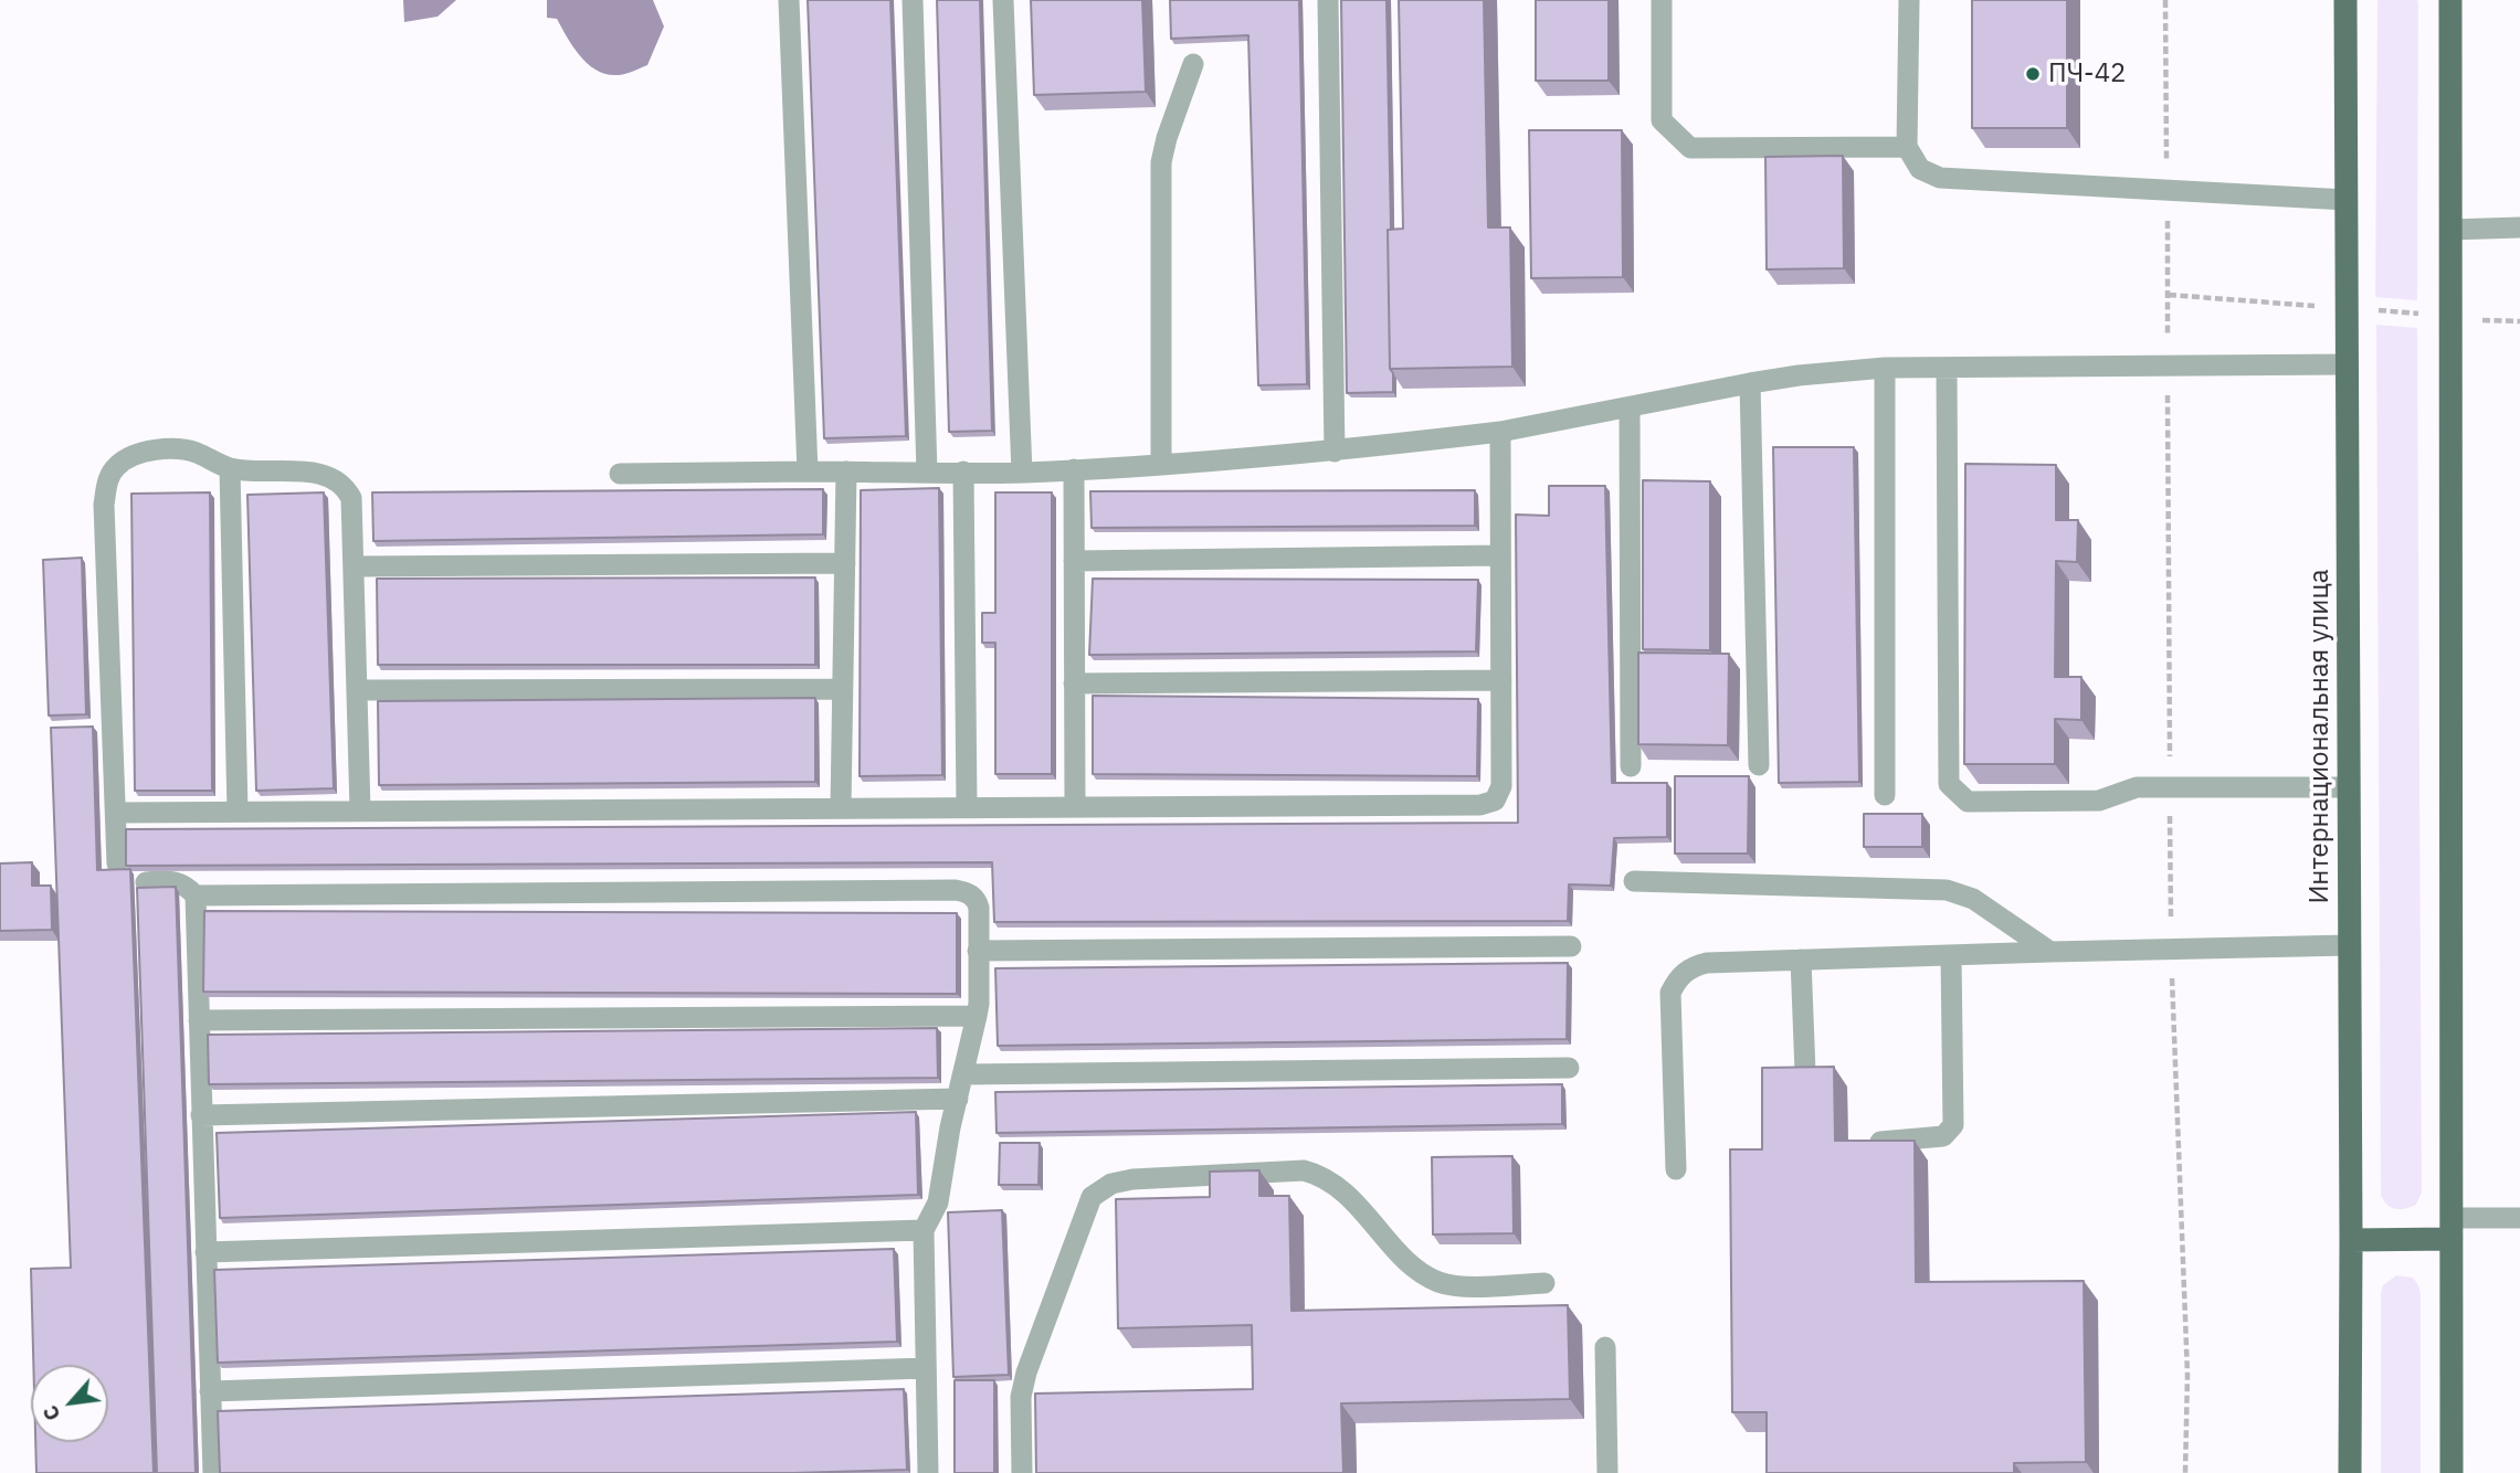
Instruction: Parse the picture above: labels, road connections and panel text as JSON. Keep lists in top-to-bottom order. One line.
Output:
{"streets":{"main road":["Интернациональная улица"]},"places":["ПЧ-42"],"north":"bottom left"}
